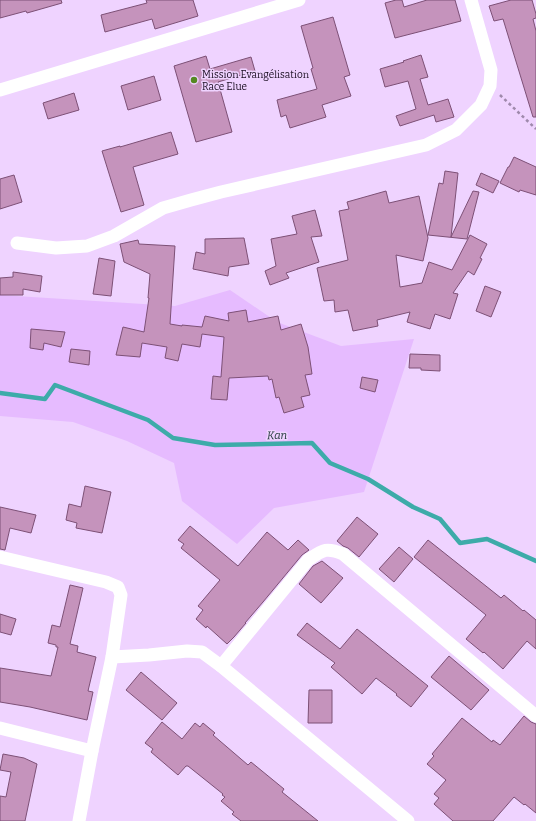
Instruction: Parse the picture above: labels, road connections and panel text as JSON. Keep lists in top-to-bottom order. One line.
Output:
{"water":["Kan"],"places":["Mission Evangélisation Race Elue"]}
